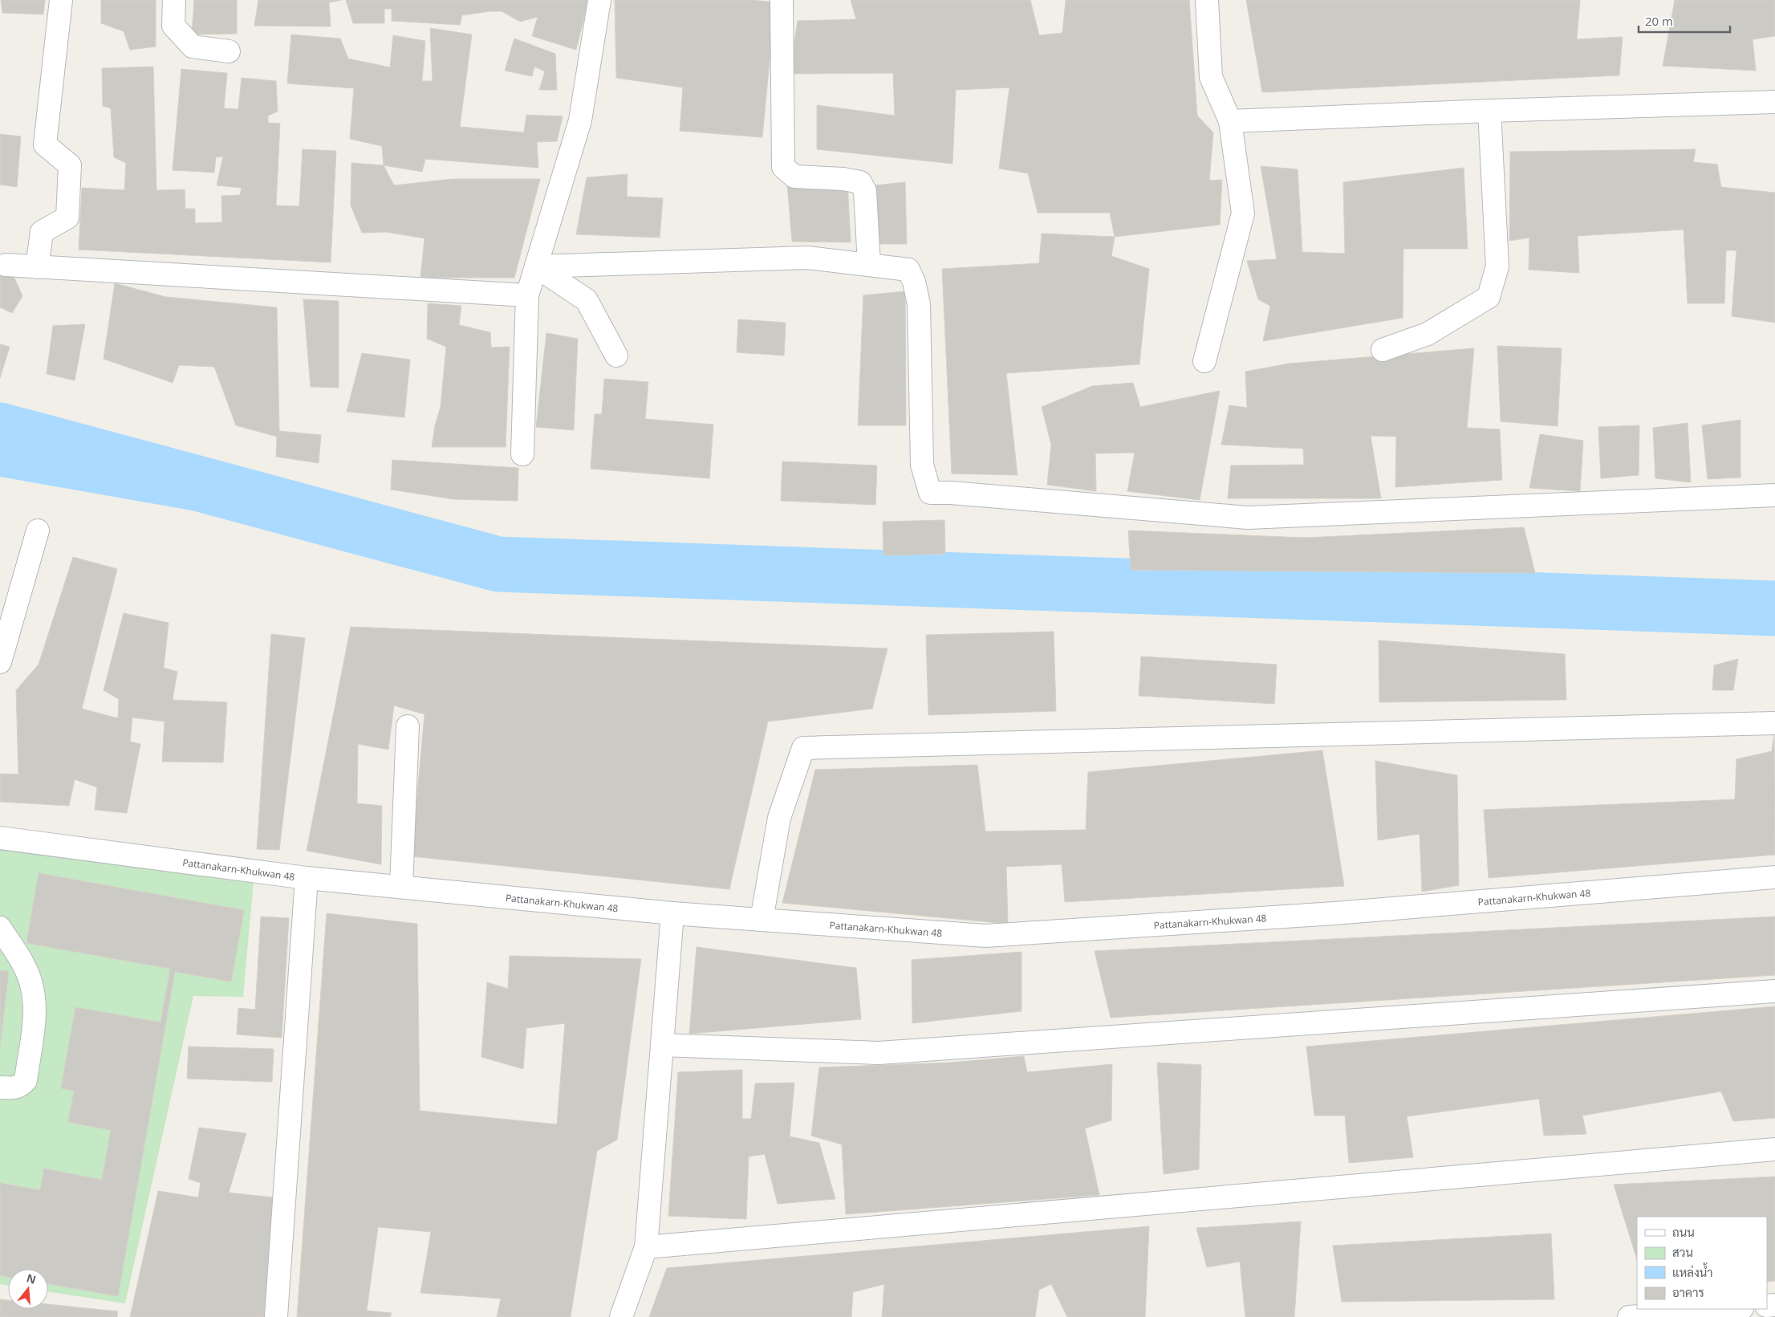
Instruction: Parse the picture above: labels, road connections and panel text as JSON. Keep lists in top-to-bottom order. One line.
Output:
{"streets":{"street":["Pattanakarn-Khukwan 48"]},"legend":["ถนน","สวน","แหล่งน้ำ","อาคาร"],"scale_bar":"20 m","north":"top"}
